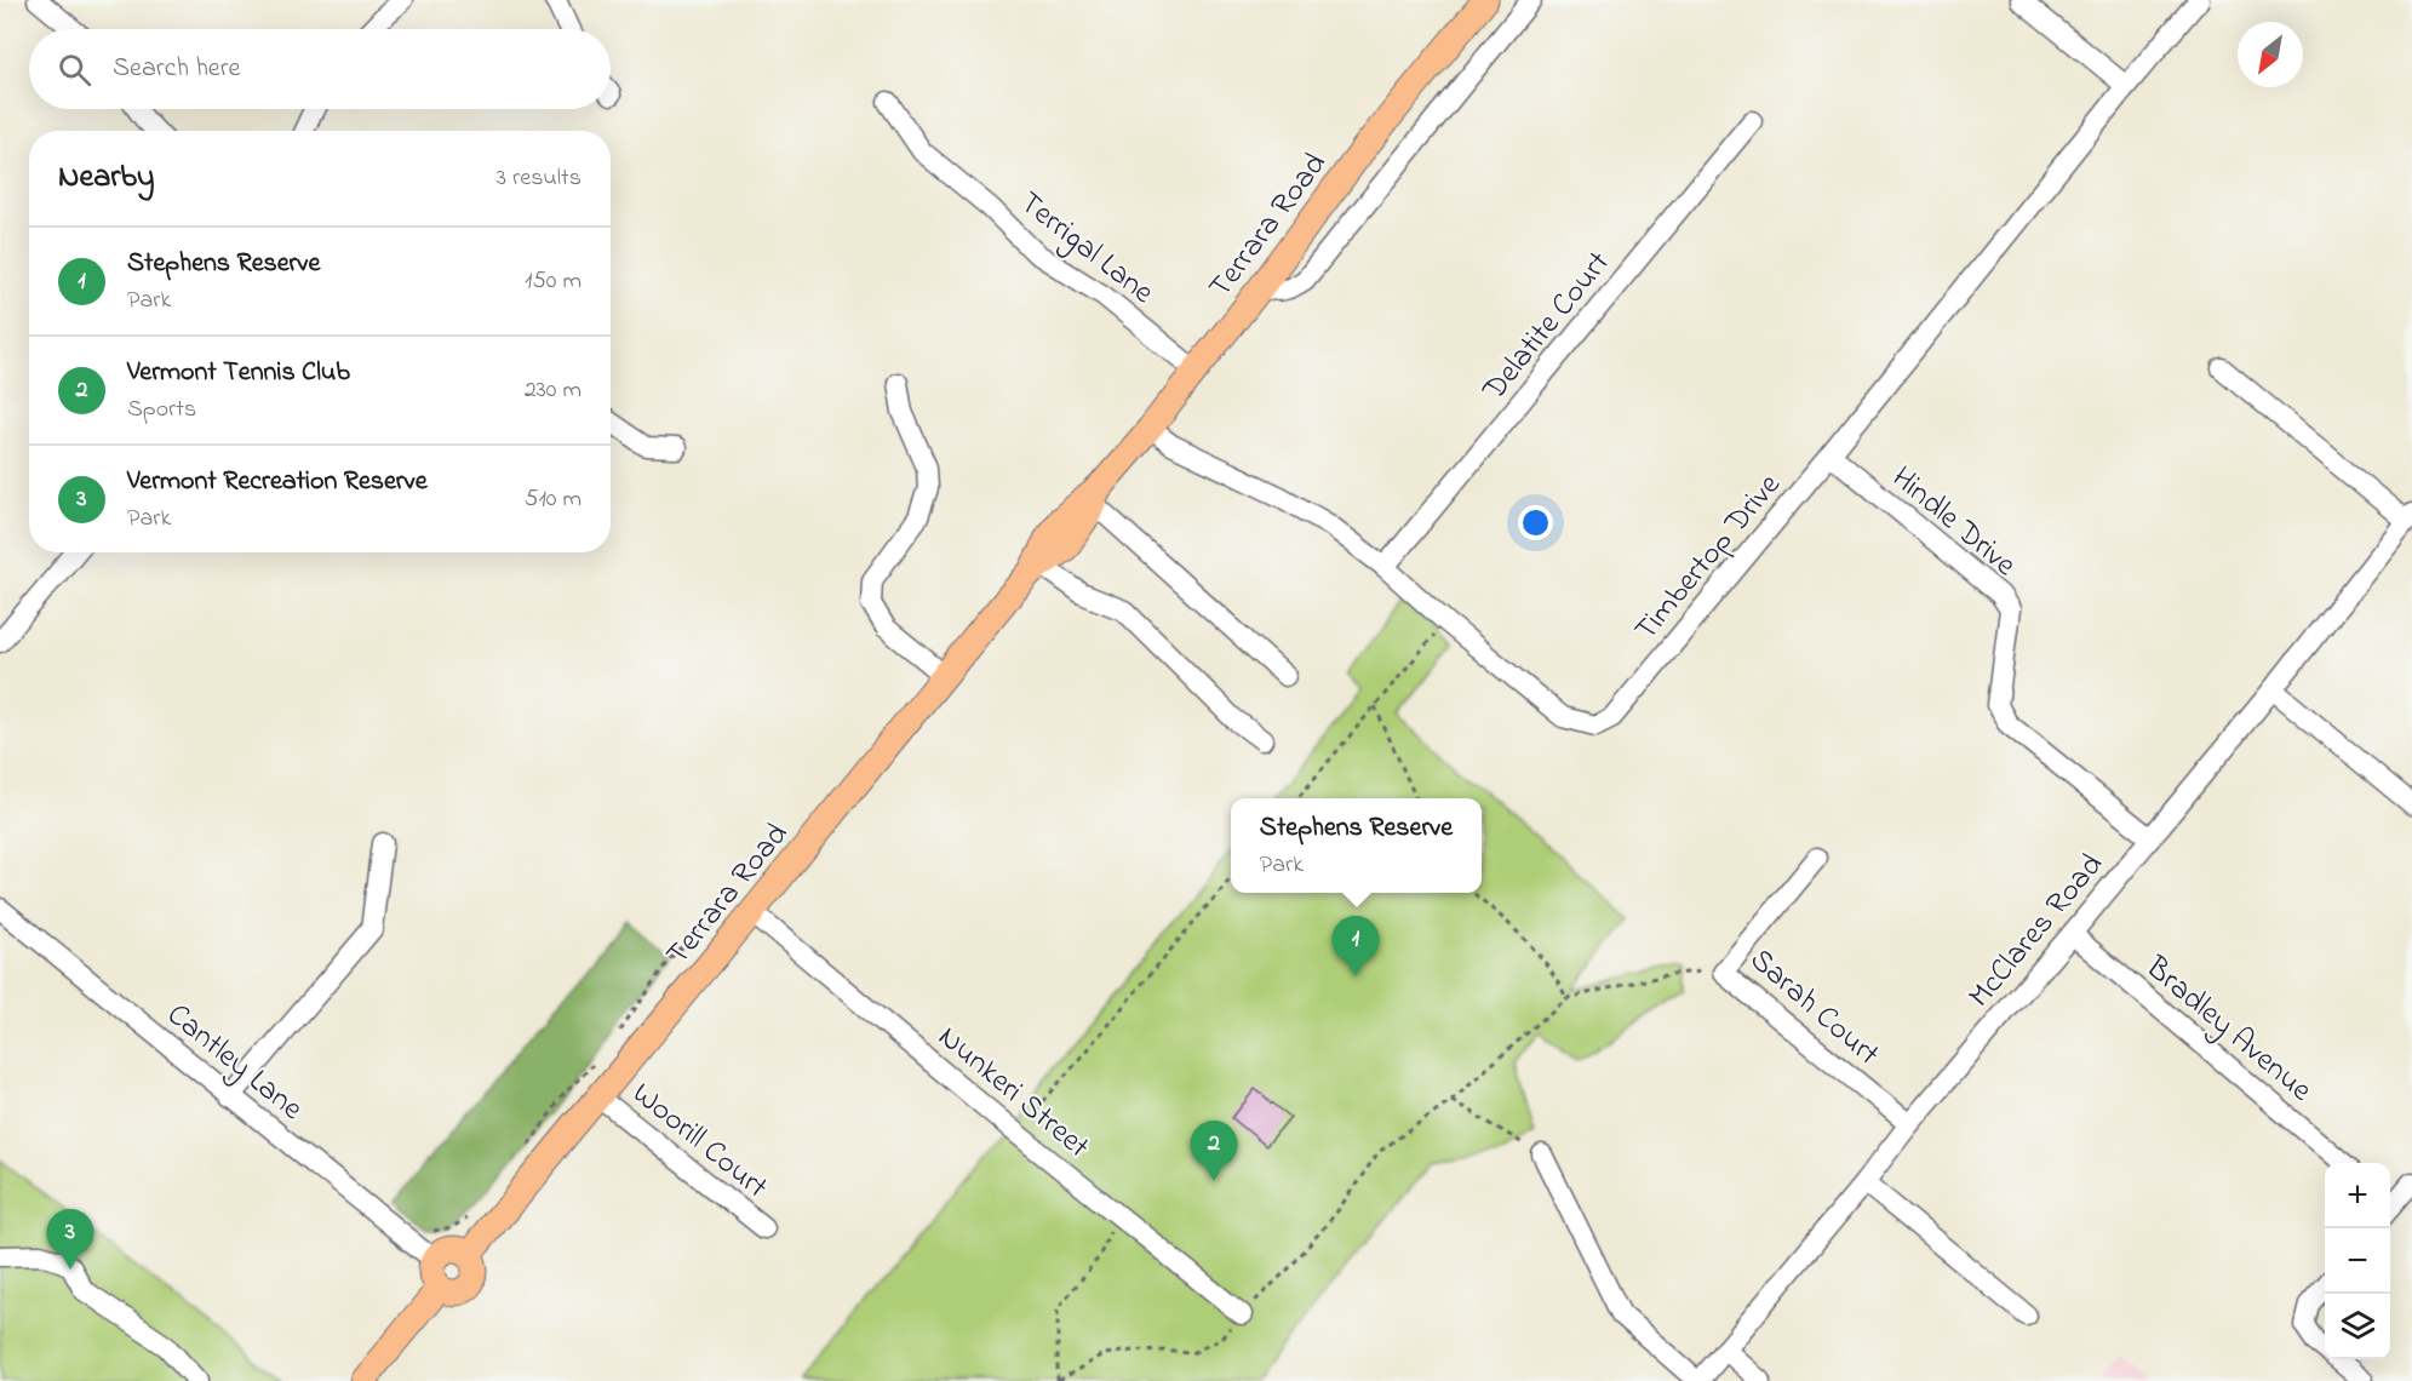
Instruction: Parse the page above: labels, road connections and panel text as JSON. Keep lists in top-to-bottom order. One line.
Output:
{"streets":{"main road":["Terrara Road"],"street":["Terrigal Lane","Delatite Court","Hindle Drive","Timbertop Drive","McClares Road","Sarah Court","Bradley Avenue","Cantley Lane","Nunkeri Street","Woorill Court"]},"crossings":[["Terrara Road","Terrigal Lane"],["Terrara Road","Timbertop Drive"],["Terrara Road","Cantley Lane"],["Terrara Road","Nunkeri Street"],["Terrara Road","Woorill Court"],["Delatite Court","Timbertop Drive"],["Hindle Drive","Timbertop Drive"],["Hindle Drive","McClares Road"],["McClares Road","Sarah Court"],["McClares Road","Bradley Avenue"]],"north":"bottom left","page":{"search":"Search here","heading":["Nearby","3 results"],"list":[{"mark":"1","name":"Stephens Reserve","note":"Park","value":"150 m"},{"mark":"2","name":"Vermont Tennis Club","note":"Sports","value":"230 m"},{"mark":"3","name":"Vermont Recreation Reserve","note":"Park","value":"510 m"}],"popup":["Stephens Reserve","Park"],"pins":["1","2","3"],"map_buttons":["+","−"]}}
